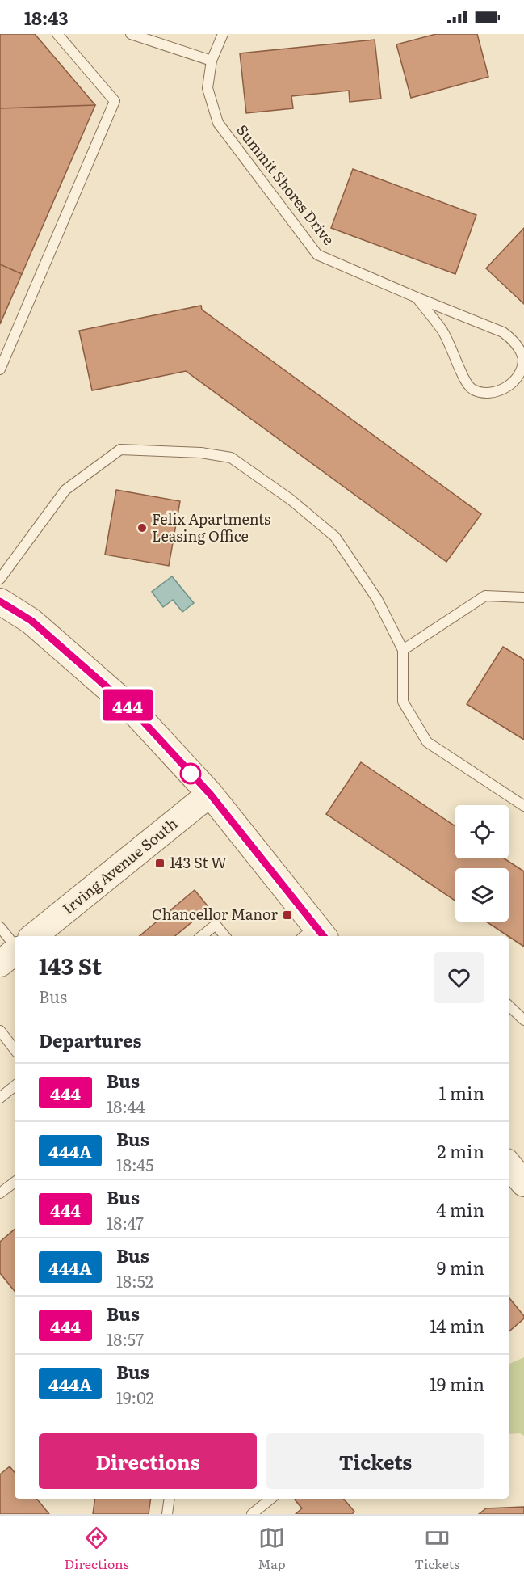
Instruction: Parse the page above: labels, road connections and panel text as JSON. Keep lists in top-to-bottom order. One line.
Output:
{"streets":{"street":["Irving Avenue South"],"lane":["Summit Shores Drive"]},"places":{"other":["Felix Apartments Leasing Office"],"transit":["143 St W","Chancellor Manor"]},"lines":["bus line 444"],"page":{"status":"18:43","on_map":"444","heading":[["143 St","Bus"],"Departures"],"list":[{"mark":"444","name":"Bus","note":"18:44","value":"1 min"},{"mark":"444A","name":"Bus","note":"18:45","value":"2 min"},{"mark":"444","name":"Bus","note":"18:47","value":"4 min"},{"mark":"444A","name":"Bus","note":"18:52","value":"9 min"},{"mark":"444","name":"Bus","note":"18:57","value":"14 min"},{"mark":"444A","name":"Bus","note":"19:02","value":"19 min"}],"buttons":["Directions","Tickets"],"tabs":["Directions","Map","Tickets"]}}
